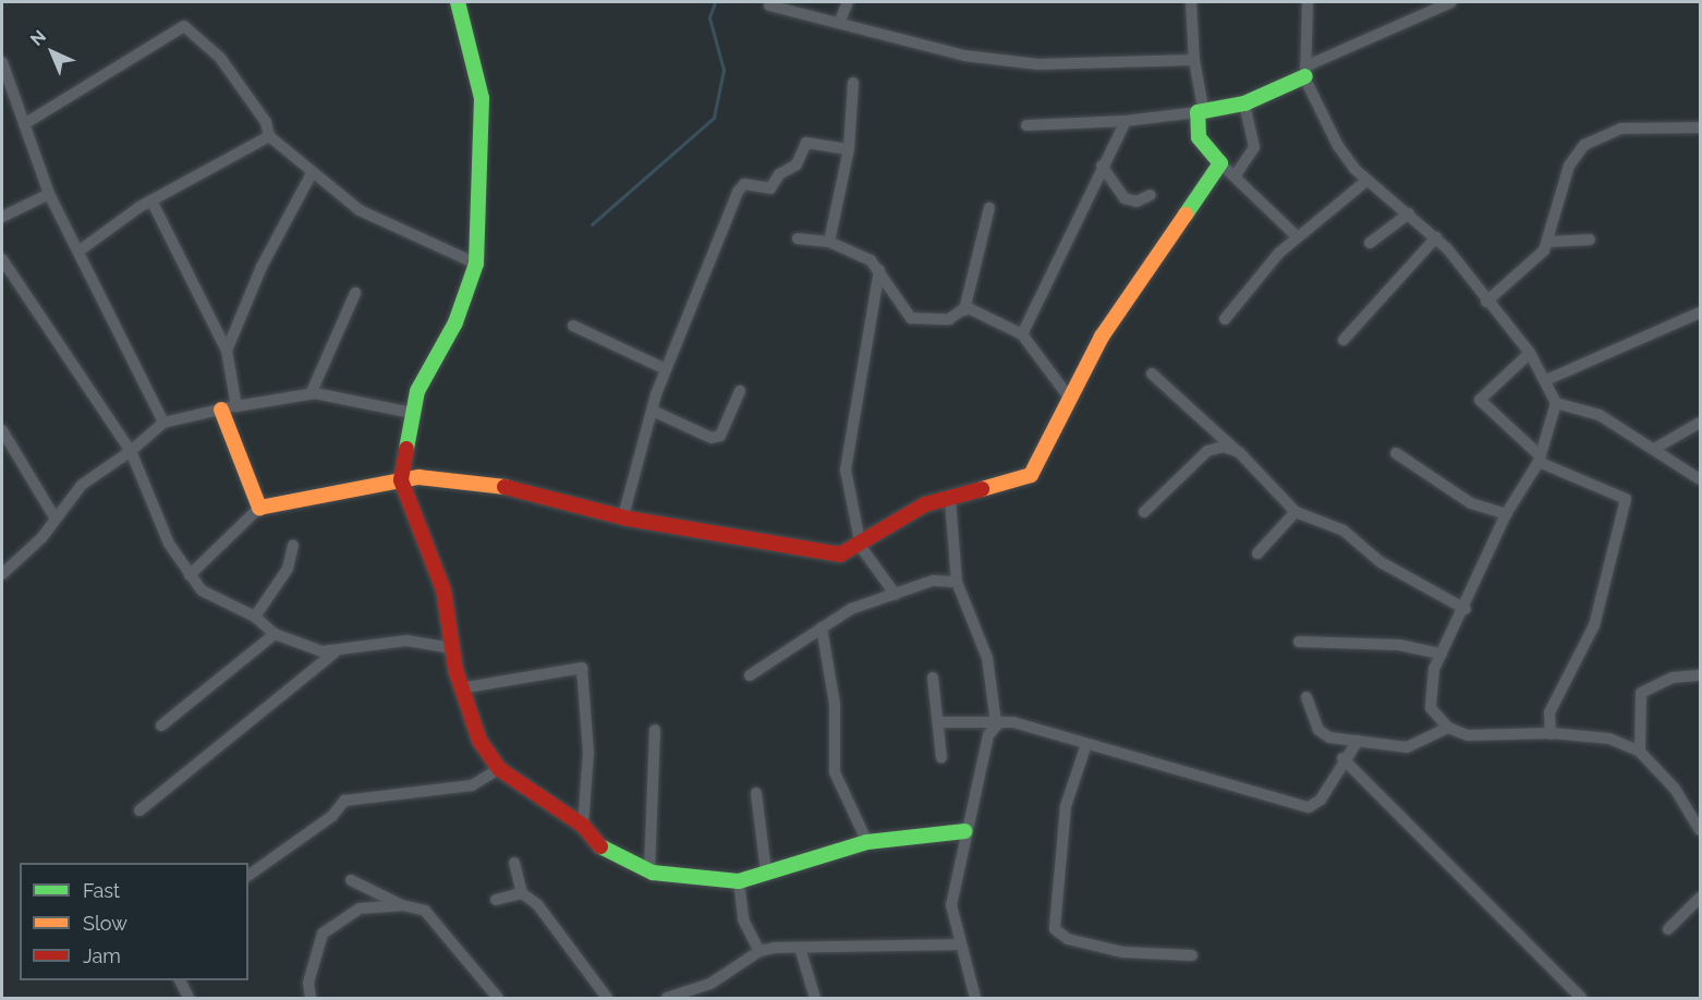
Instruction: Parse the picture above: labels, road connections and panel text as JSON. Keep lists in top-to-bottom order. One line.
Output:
{"legend":["Fast","Slow","Jam"],"north":"top left"}
